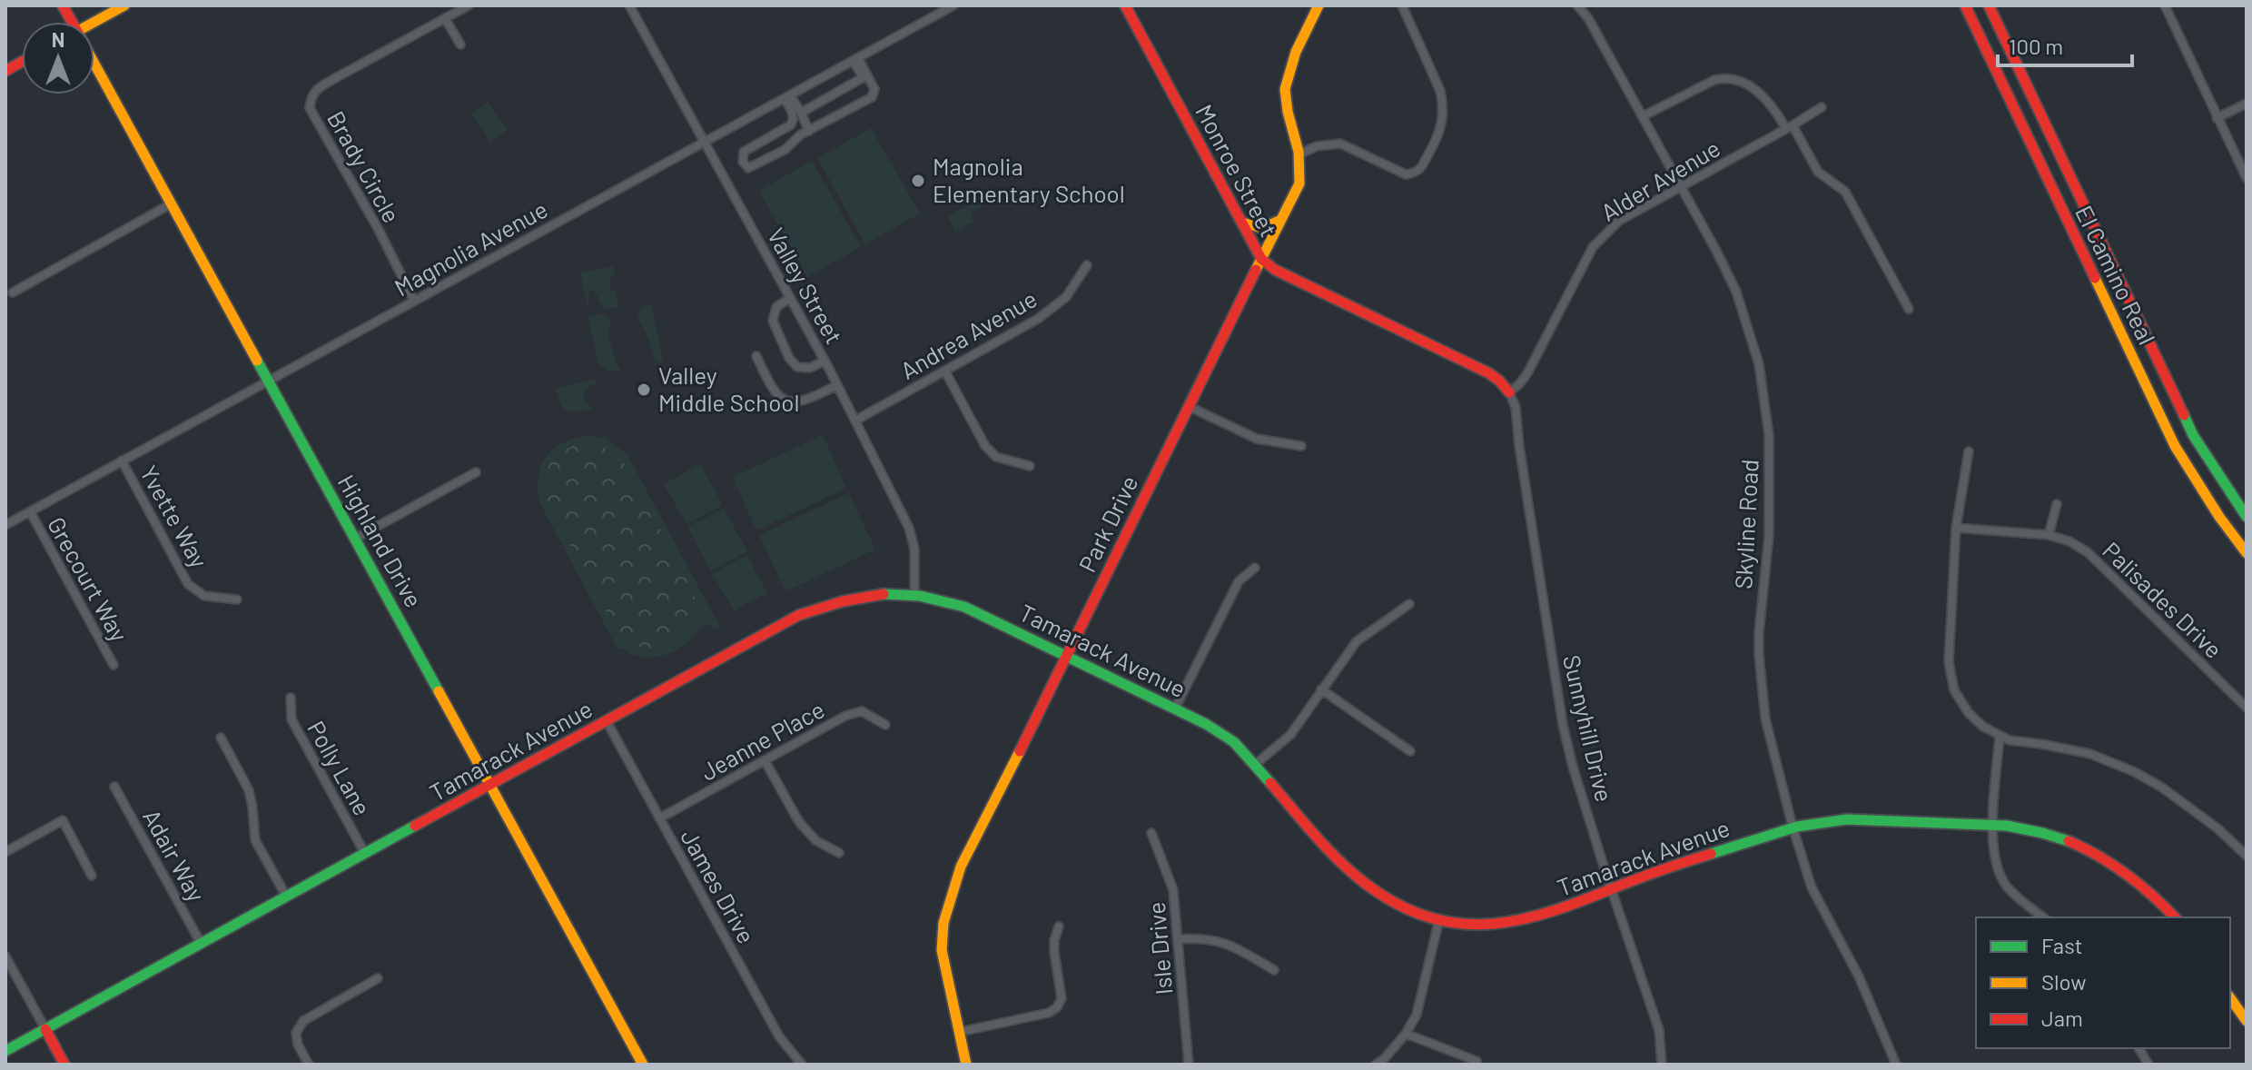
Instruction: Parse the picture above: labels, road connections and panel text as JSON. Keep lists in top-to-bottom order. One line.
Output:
{"streets":{"main road":["Monroe Street","El Camino Real","Park Drive","Highland Drive","Tamarack Avenue"],"street":["Brady Circle","Alder Avenue","Magnolia Avenue","Valley Street","Andrea Avenue","Yvette Way","Skyline Road","Grecourt Way","Palisades Drive","Sunnyhill Drive","Jeanne Place","Polly Lane","Adair Way","James Drive","Isle Drive"]},"crossings":[["Brady Circle","Magnolia Avenue"],["Monroe Street","Alder Avenue"],["Monroe Street","Park Drive"],["Monroe Street","Sunnyhill Drive"],["Alder Avenue","Skyline Road"],["Alder Avenue","Sunnyhill Drive"],["Magnolia Avenue","Valley Street"],["Magnolia Avenue","Yvette Way"],["Magnolia Avenue","Highland Drive"],["Magnolia Avenue","Grecourt Way"],["Valley Street","Andrea Avenue"],["Valley Street","Tamarack Avenue"],["Park Drive","Tamarack Avenue"],["Skyline Road","Tamarack Avenue"],["Highland Drive","Tamarack Avenue"],["Tamarack Avenue","Sunnyhill Drive"],["Tamarack Avenue","Polly Lane"],["Tamarack Avenue","Adair Way"],["Tamarack Avenue","James Drive"],["Jeanne Place","James Drive"]],"places":["Magnolia Elementary School","Valley Middle School"],"legend":["Fast","Slow","Jam"],"scale_bar":"100 m","north":"top"}
